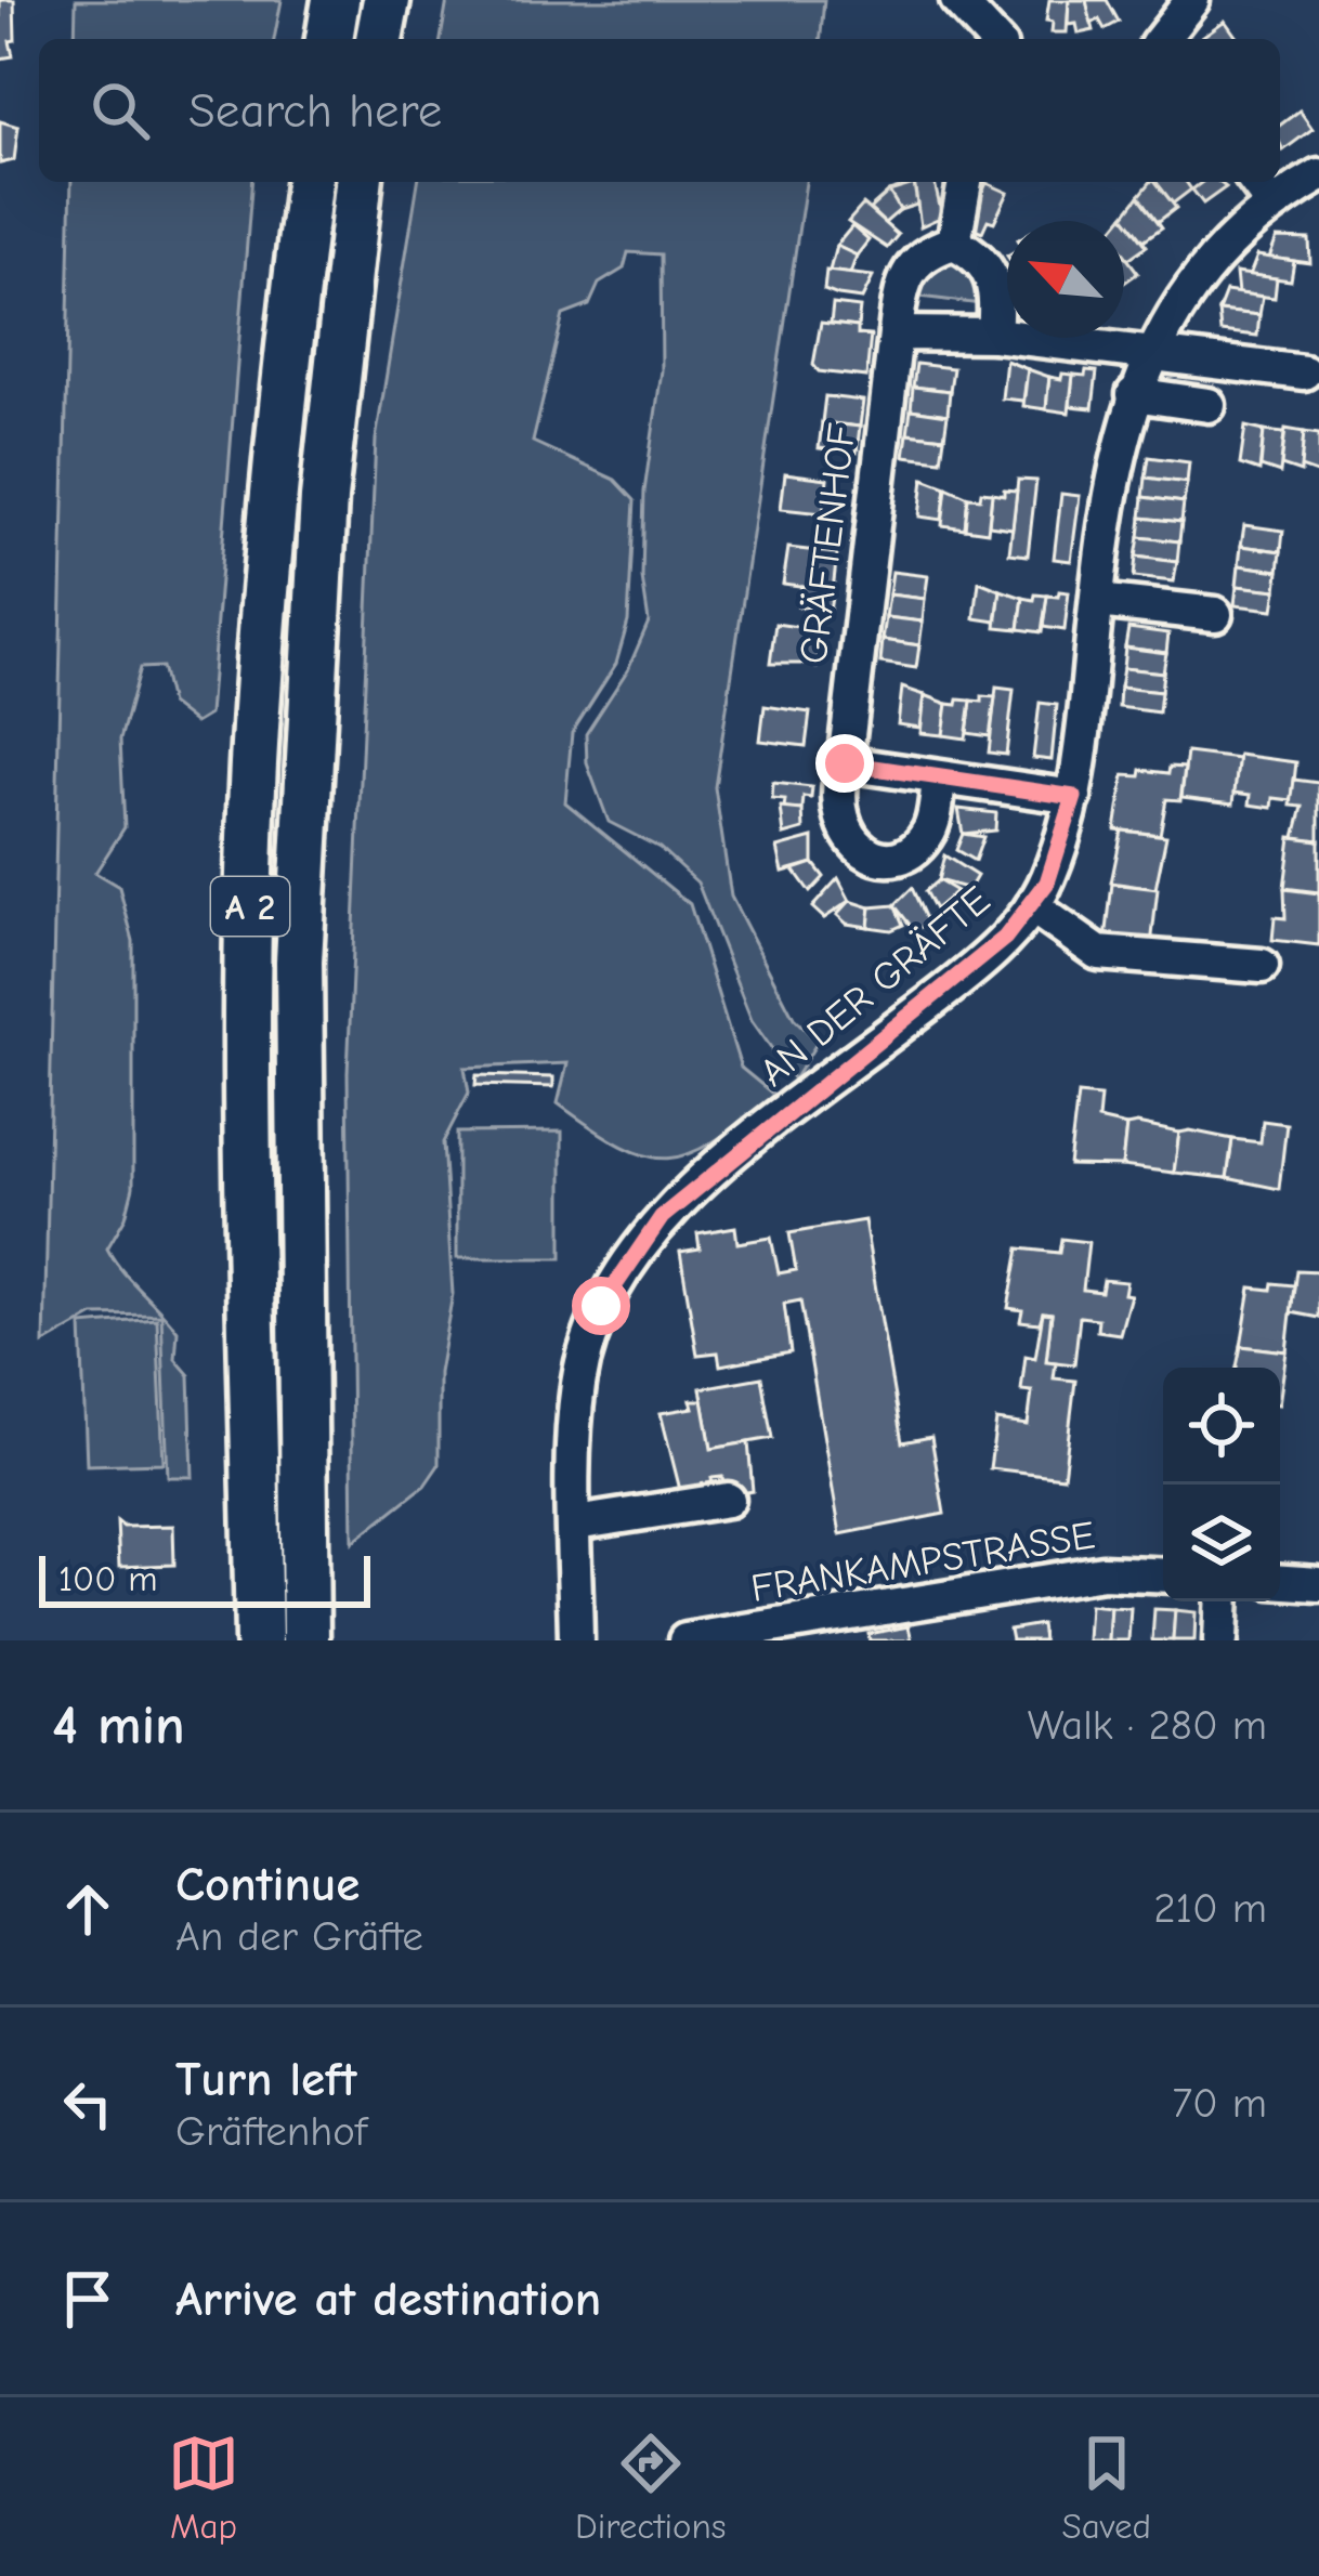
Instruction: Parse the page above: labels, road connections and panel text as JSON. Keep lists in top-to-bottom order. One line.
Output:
{"streets":{"highway":["A 2"],"street":["GRÄFTENHOF","AN DER GRÄFTE","FRANKAMPSTRASSE"]},"scale_bar":"100 m","north":"top left","page":{"search":"Search here","scale":"100 m","heading":["4 min","Walk · 280 m"],"list":[["Continue","An der Gräfte","210 m"],["Turn left","Gräftenhof","70 m"],"Arrive at destination"],"nav":["Map","Directions","Saved"]}}
